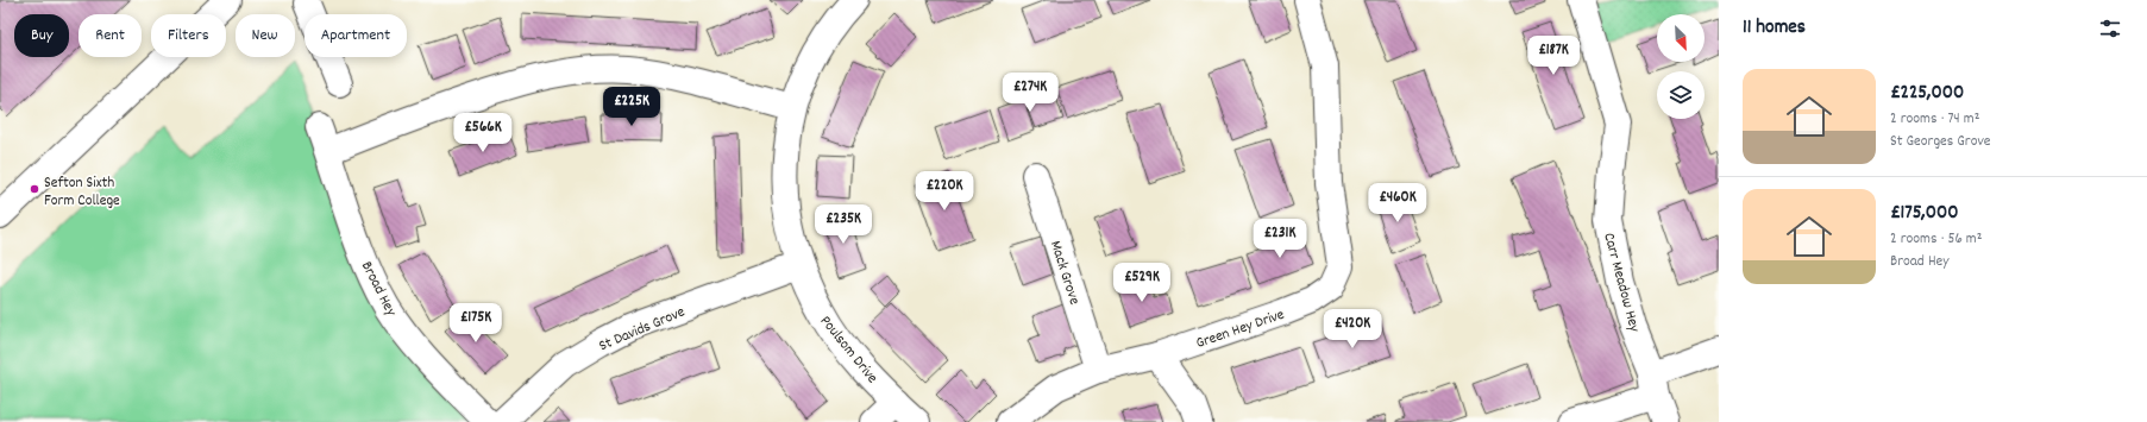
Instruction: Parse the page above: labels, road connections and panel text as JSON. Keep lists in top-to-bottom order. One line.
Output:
{"streets":{"street":["Mack Grove","Carr Meadow Hey","Broad Hey","St Davids Grove","Green Hey Drive","Poulsom Drive"]},"crossings":[["Mack Grove","Green Hey Drive"],["St Davids Grove","Poulsom Drive"]],"places":["Sefton Sixth Form College"],"north":"bottom right","page":{"heading":"11 homes","chip":["Buy","Rent","Filters","New","Apartment"],"price":["£187K","£274K","£225K","£566K","£220K","£460K","£235K","£231K","£529K","£175K","£420K"],"list":[{"name":"£225,000","note":"2 rooms · 74 m² · St Georges Grove"},{"name":"£175,000","note":"2 rooms · 56 m² · Broad Hey"}]}}
